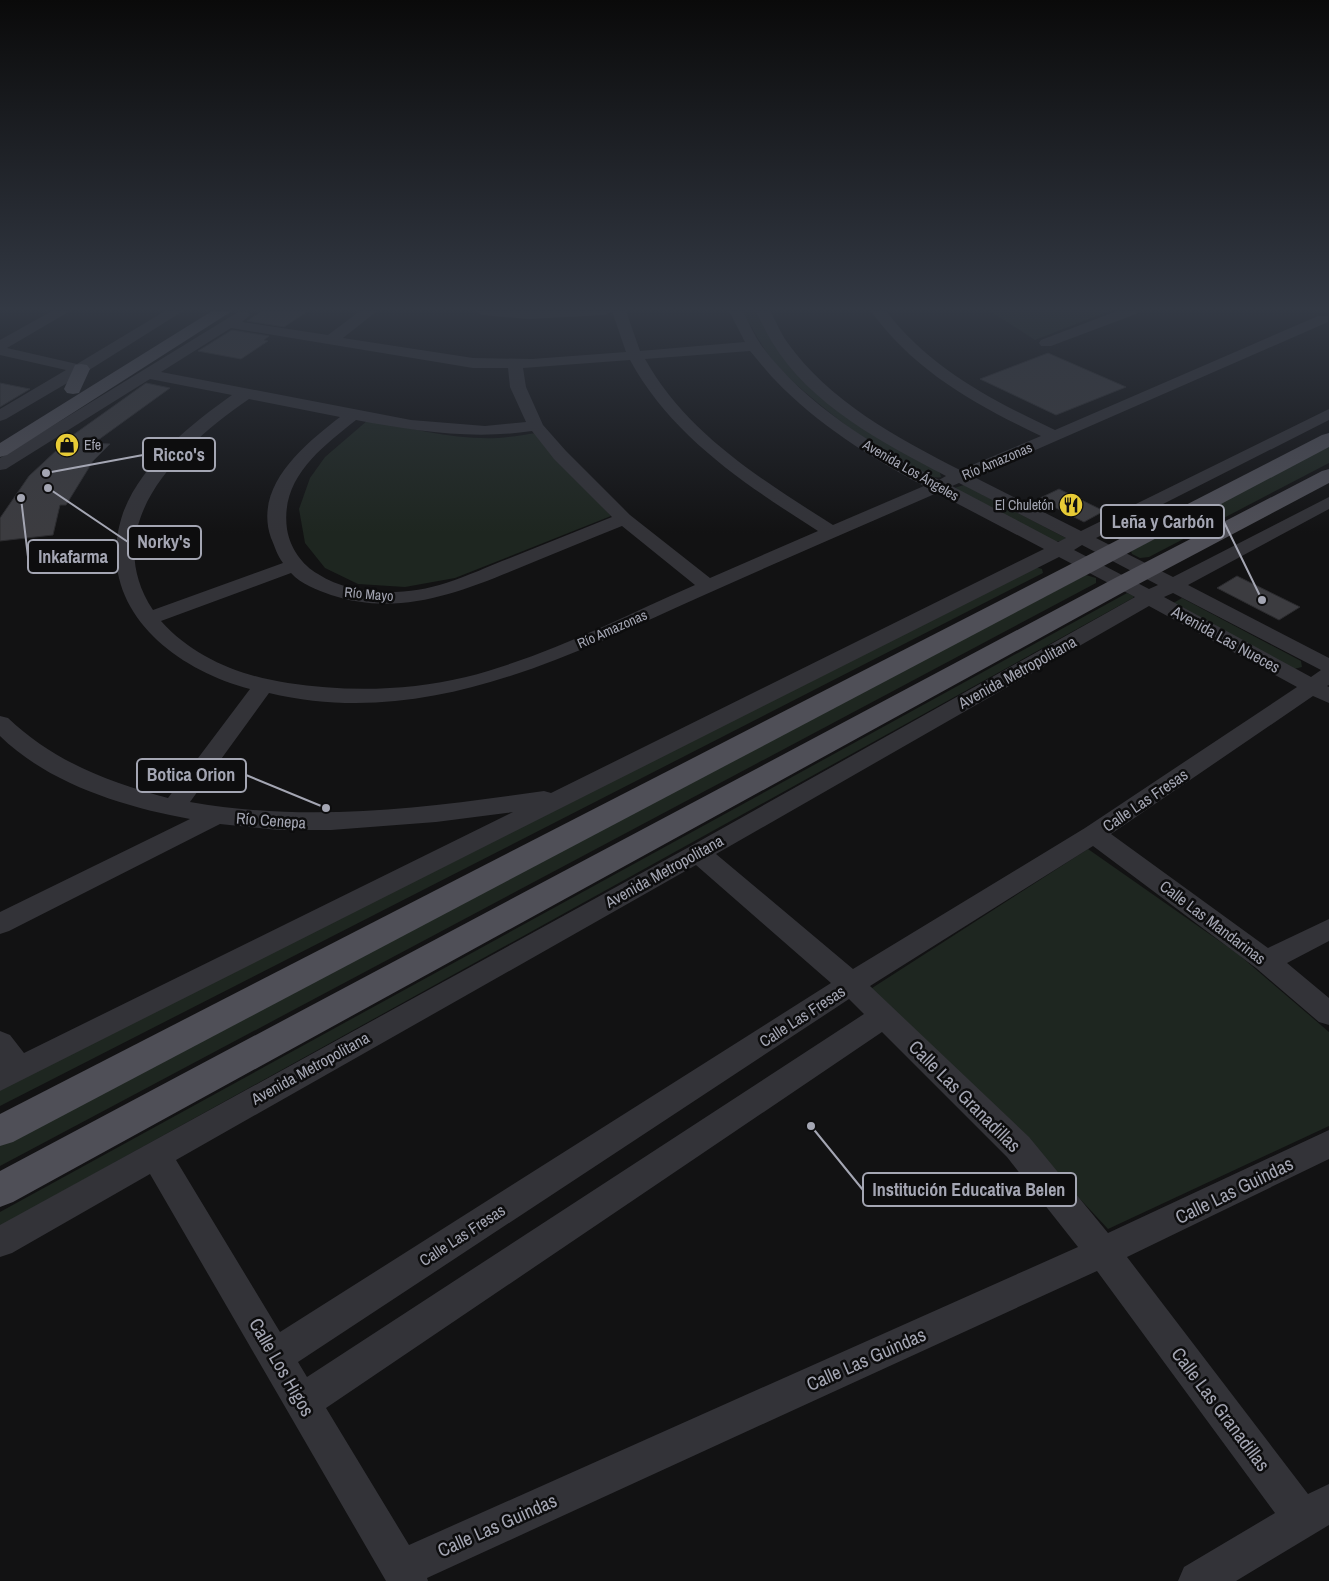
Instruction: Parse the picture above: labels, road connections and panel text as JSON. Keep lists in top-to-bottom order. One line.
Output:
{"streets":{"main road":["Avenida Metropolitana"],"street":["Río Amazonas","Avenida Los Ángeles","Río Mayo","Avenida Las Nueces","Calle Las Fresas","Río Cenepa","Calle Las Mandarinas","Calle Las Granadillas","Calle Las Guindas","Calle Los Higos"]},"crossings":[["Río Amazonas","Avenida Los Ángeles"],["Avenida Los Ángeles","Avenida Las Nueces"],["Avenida Los Ángeles","Avenida Metropolitana"],["Avenida Las Nueces","Avenida Metropolitana"],["Avenida Las Nueces","Calle Las Fresas"],["Avenida Metropolitana","Calle Las Granadillas"],["Avenida Metropolitana","Calle Los Higos"],["Calle Las Fresas","Calle Las Mandarinas"],["Calle Las Fresas","Calle Las Granadillas"],["Calle Las Fresas","Calle Los Higos"],["Calle Las Granadillas","Calle Las Guindas"],["Calle Las Guindas","Calle Los Higos"]],"places":{"shop":["Efe"],"other":["Ricco's","Norky's","Inkafarma","Leña y Carbón","Botica Orion","Institución Educativa Belen"],"restaurant":["El Chuletón"]}}
